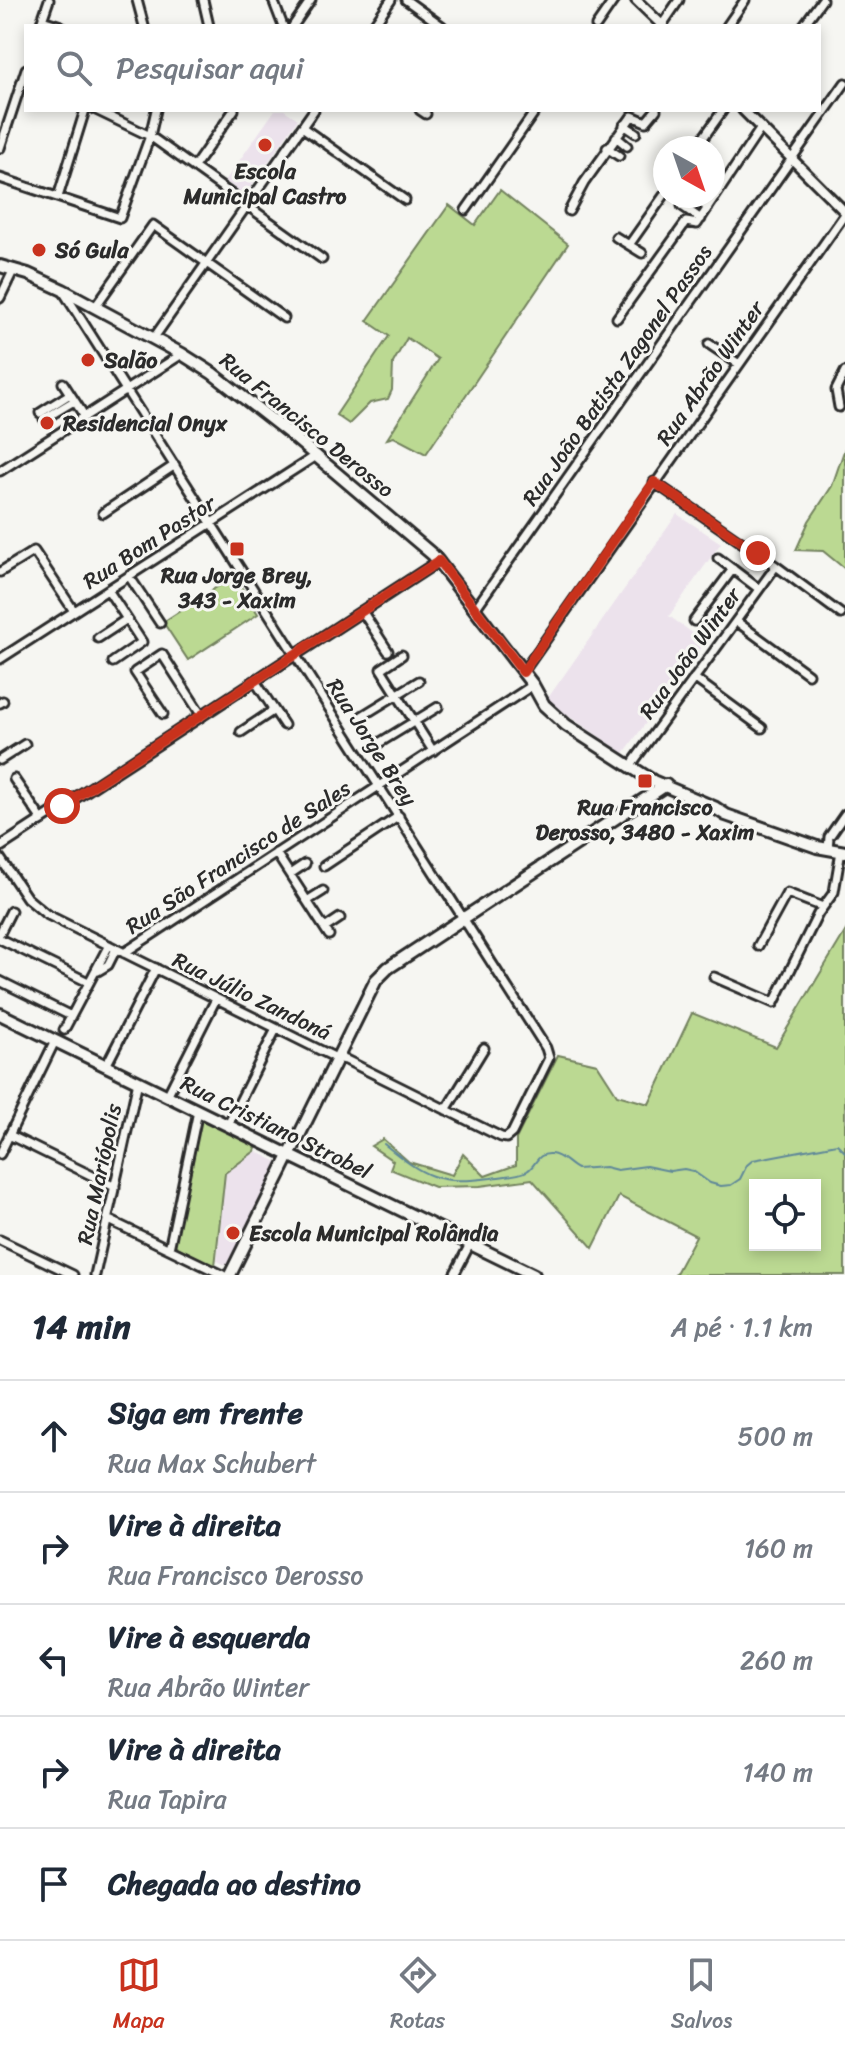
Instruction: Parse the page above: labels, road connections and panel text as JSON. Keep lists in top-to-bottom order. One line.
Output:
{"streets":{"main road":["Rua Francisco Derosso","Rua Cristiano Strobel"],"street":["Rua Abrão Winter","Rua João Batista Zagonel Passos","Rua Bom Pastor","Rua João Winter","Rua Jorge Brey","Rua São Francisco de Sales","Rua Júlio Zandoná","Rua Mariópolis"]},"crossings":[["Rua Abrão Winter","Rua Francisco Derosso"],["Rua João Batista Zagonel Passos","Rua Francisco Derosso"],["Rua Francisco Derosso","Rua Bom Pastor"],["Rua Francisco Derosso","Rua João Winter"],["Rua Francisco Derosso","Rua Jorge Brey"],["Rua Francisco Derosso","Rua São Francisco de Sales"],["Rua Bom Pastor","Rua Jorge Brey"],["Rua Jorge Brey","Rua São Francisco de Sales"],["Rua Jorge Brey","Rua Júlio Zandoná"],["Rua São Francisco de Sales","Rua Júlio Zandoná"],["Rua Cristiano Strobel","Rua Mariópolis"]],"places":{"other":["Escola Municipal Castro","Só Gula","Salão","Residencial Onyx","Escola Municipal Rolândia"],"transit":["Rua Jorge Brey, 343 - Xaxim","Rua Francisco Derosso, 3480 - Xaxim"]},"north":"bottom right","page":{"search":"Pesquisar aqui","heading":["14 min","A pé · 1.1 km"],"list":[["Siga em frente","Rua Max Schubert","500 m"],["Vire à direita","Rua Francisco Derosso","160 m"],["Vire à esquerda","Rua Abrão Winter","260 m"],["Vire à direita","Rua Tapira","140 m"],"Chegada ao destino"],"nav":["Mapa","Rotas","Salvos"]}}
